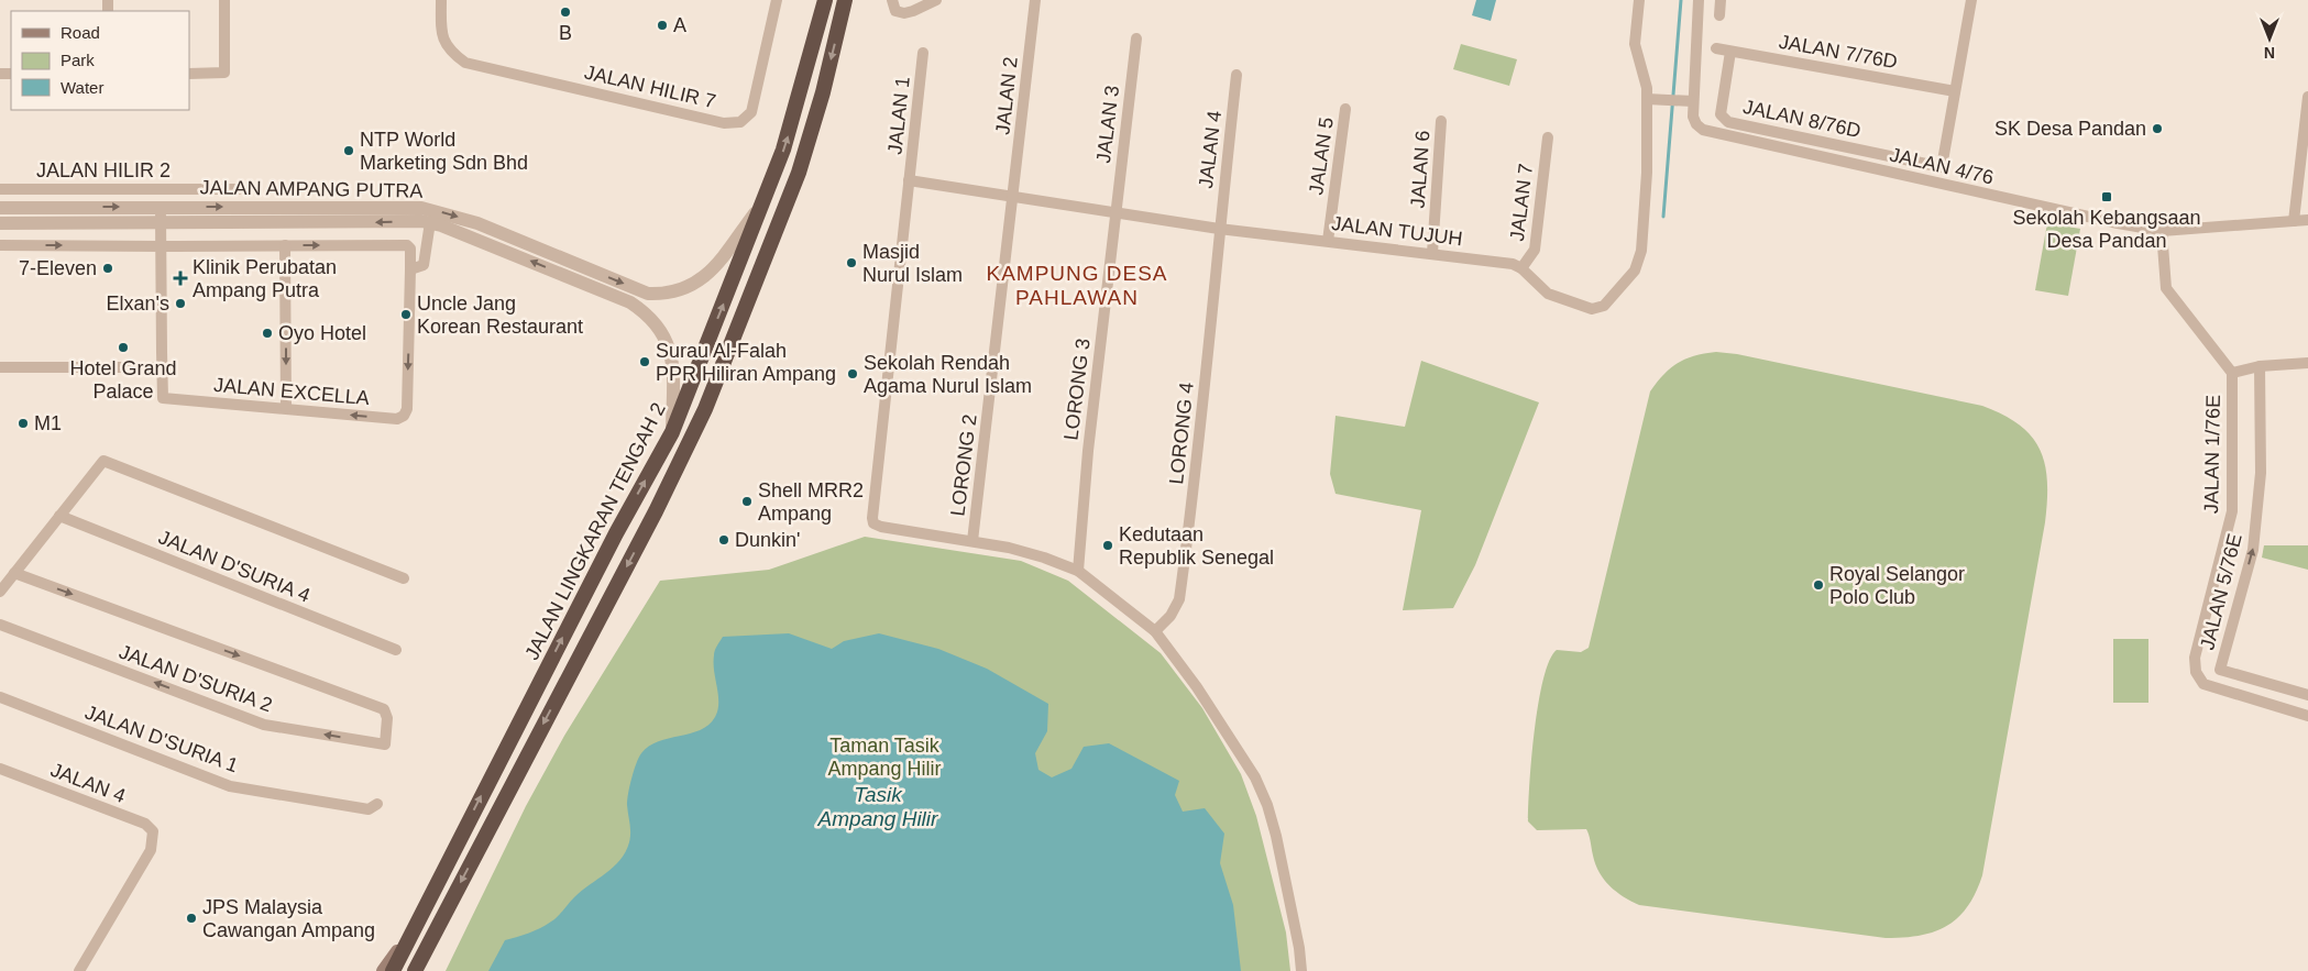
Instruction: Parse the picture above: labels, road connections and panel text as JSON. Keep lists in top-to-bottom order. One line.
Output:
{"streets":{"highway":["JALAN LINGKARAN TENGAH 2"],"street":["JALAN 7/76D","JALAN HILIR 7","JALAN 2","JALAN 1","JALAN 8/76D","JALAN 3","JALAN 4","JALAN 5","JALAN 4/76","JALAN 6","JALAN HILIR 2","JALAN AMPANG PUTRA","JALAN 7","JALAN TUJUH","LORONG 3","JALAN EXCELLA","LORONG 4","JALAN 1/76E","LORONG 2","JALAN D'SURIA 4","JALAN 5/76E","JALAN D'SURIA 2","JALAN D'SURIA 1"]},"crossings":[["JALAN 7/76D","JALAN 8/76D"],["JALAN 2","JALAN TUJUH"],["JALAN 2","LORONG 2"],["JALAN 1","JALAN TUJUH"],["JALAN 1","LORONG 2"],["JALAN 3","JALAN TUJUH"],["JALAN 3","LORONG 3"],["JALAN 4","JALAN TUJUH"],["JALAN 4","LORONG 4"],["JALAN 5","JALAN TUJUH"],["JALAN 4/76","JALAN 1/76E"],["JALAN 6","JALAN TUJUH"],["JALAN AMPANG PUTRA","JALAN EXCELLA"],["JALAN AMPANG PUTRA","JALAN LINGKARAN TENGAH 2"],["JALAN 7","JALAN TUJUH"],["JALAN TUJUH","LORONG 3"],["JALAN TUJUH","LORONG 4"],["JALAN TUJUH","LORONG 2"]],"one_way":["JALAN 5/76E"],"districts":["KAMPUNG DESA PAHLAWAN"],"water":["Tasik Ampang Hilir"],"parks":["Taman Tasik Ampang Hilir"],"places":{"other":["B","A","SK Desa Pandan","NTP World Marketing Sdn Bhd","Masjid Nurul Islam","7-Eleven","Elxan's","Uncle Jang Korean Restaurant","Oyo Hotel","Hotel Grand Palace","Surau Al-Falah PPR Hiliran Ampang","Sekolah Rendah Agama Nurul Islam","M1","Shell MRR2 Ampang","Dunkin'","Kedutaan Republik Senegal","Royal Selangor Polo Club","JPS Malaysia Cawangan Ampang"],"transit":["Sekolah Kebangsaan Desa Pandan"],"health":["Klinik Perubatan Ampang Putra"]},"legend":["Road","Park","Water"],"north":"bottom"}
